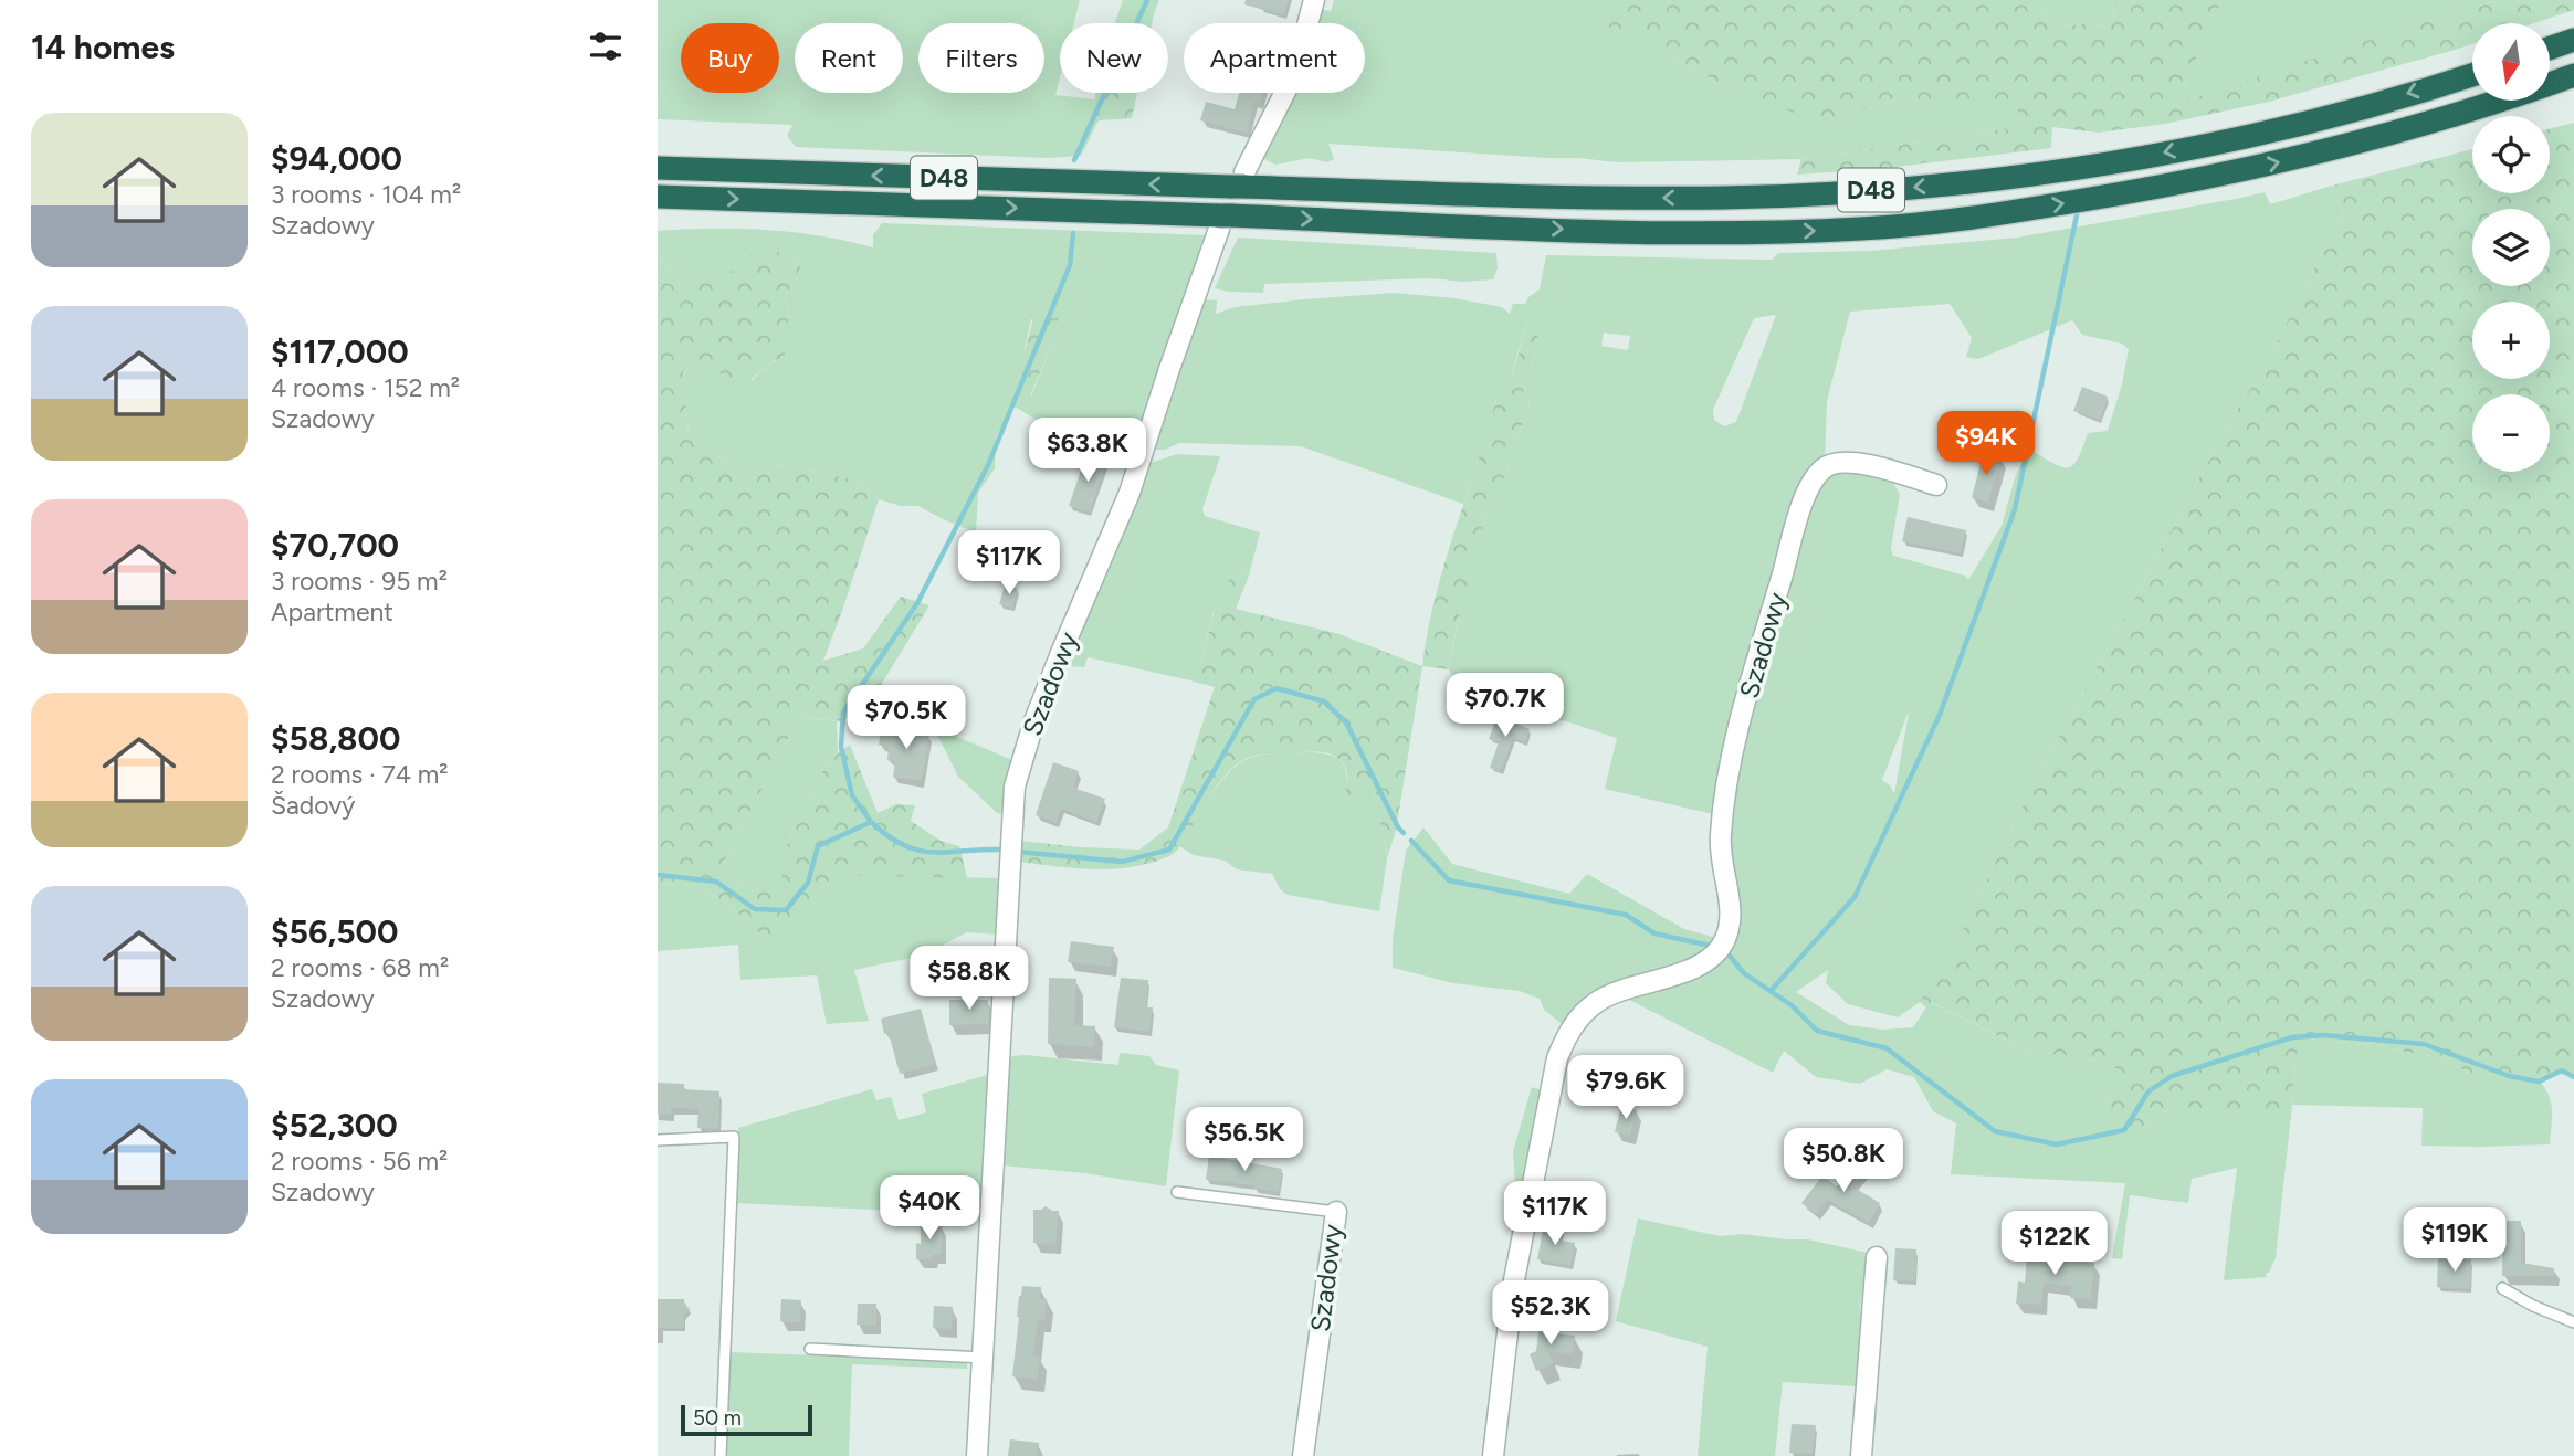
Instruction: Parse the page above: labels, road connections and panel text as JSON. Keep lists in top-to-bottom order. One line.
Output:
{"streets":{"highway":["D48"],"street":["Szadowy"]},"crossings":[["D48","Szadowy"]],"scale_bar":"50 m","north":"bottom","page":{"heading":"14 homes","map_buttons":["+","−"],"chip":["Buy","Rent","Filters","New","Apartment"],"list":[{"name":"$94,000","note":"3 rooms · 104 m² · Szadowy"},{"name":"$117,000","note":"4 rooms · 152 m² · Szadowy"},{"name":"$70,700","note":"3 rooms · 95 m² · Apartment"},{"name":"$58,800","note":"2 rooms · 74 m² · Šadový"},{"name":"$56,500","note":"2 rooms · 68 m² · Szadowy"},{"name":"$52,300","note":"2 rooms · 56 m² · Szadowy"}],"price":["$94K","$63.8K","$117K","$70.7K","$70.5K","$58.8K","$79.6K","$56.5K","$50.8K","$40K","$117K","$119K","$122K","$52.3K"],"scale":"50 m"}}
